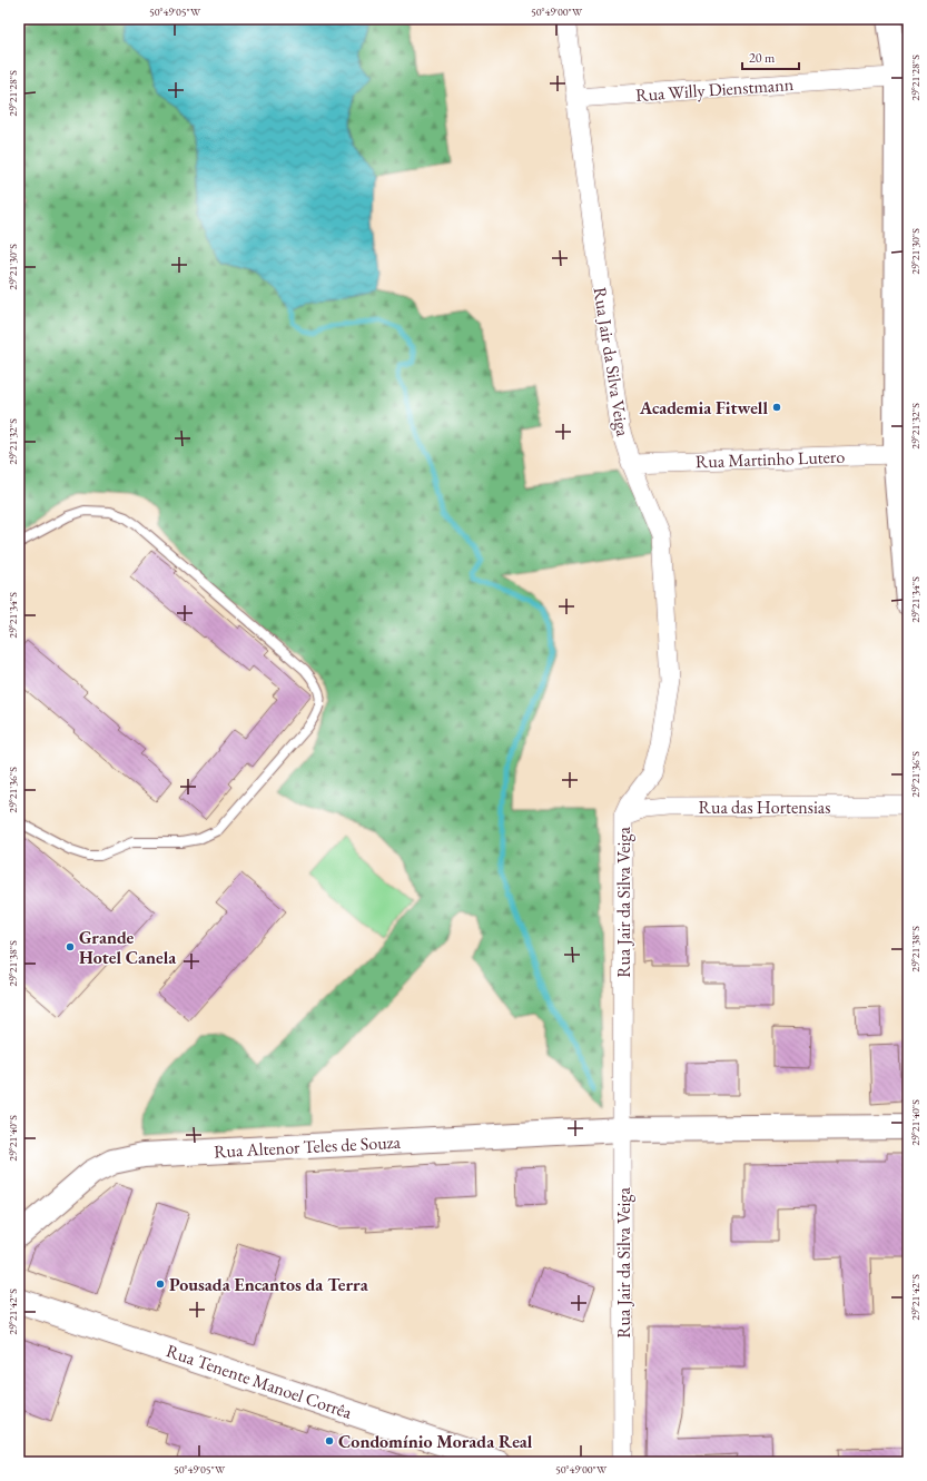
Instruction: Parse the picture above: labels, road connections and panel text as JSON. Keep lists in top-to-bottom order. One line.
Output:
{"streets":{"main road":["Rua Altenor Teles de Souza","Rua Tenente Manoel Corrêa"],"street":["Rua Willy Dienstmann","Rua Jair da Silva Veiga","Rua Martinho Lutero","Rua das Hortensias"]},"crossings":[["Rua Willy Dienstmann","Rua Jair da Silva Veiga"],["Rua Jair da Silva Veiga","Rua Martinho Lutero"],["Rua Jair da Silva Veiga","Rua das Hortensias"],["Rua Jair da Silva Veiga","Rua Altenor Teles de Souza"]],"places":["Academia Fitwell","Grande Hotel Canela","Pousada Encantos da Terra","Condomínio Morada Real"],"scale_bar":"20 m","coordinates":["50°49'05\"W","50°49'00\"W","29°21'28\"S","29°21'30\"S","29°21'32\"S","29°21'34\"S","29°21'36\"S","29°21'38\"S","29°21'40\"S","29°21'42\"S"]}
